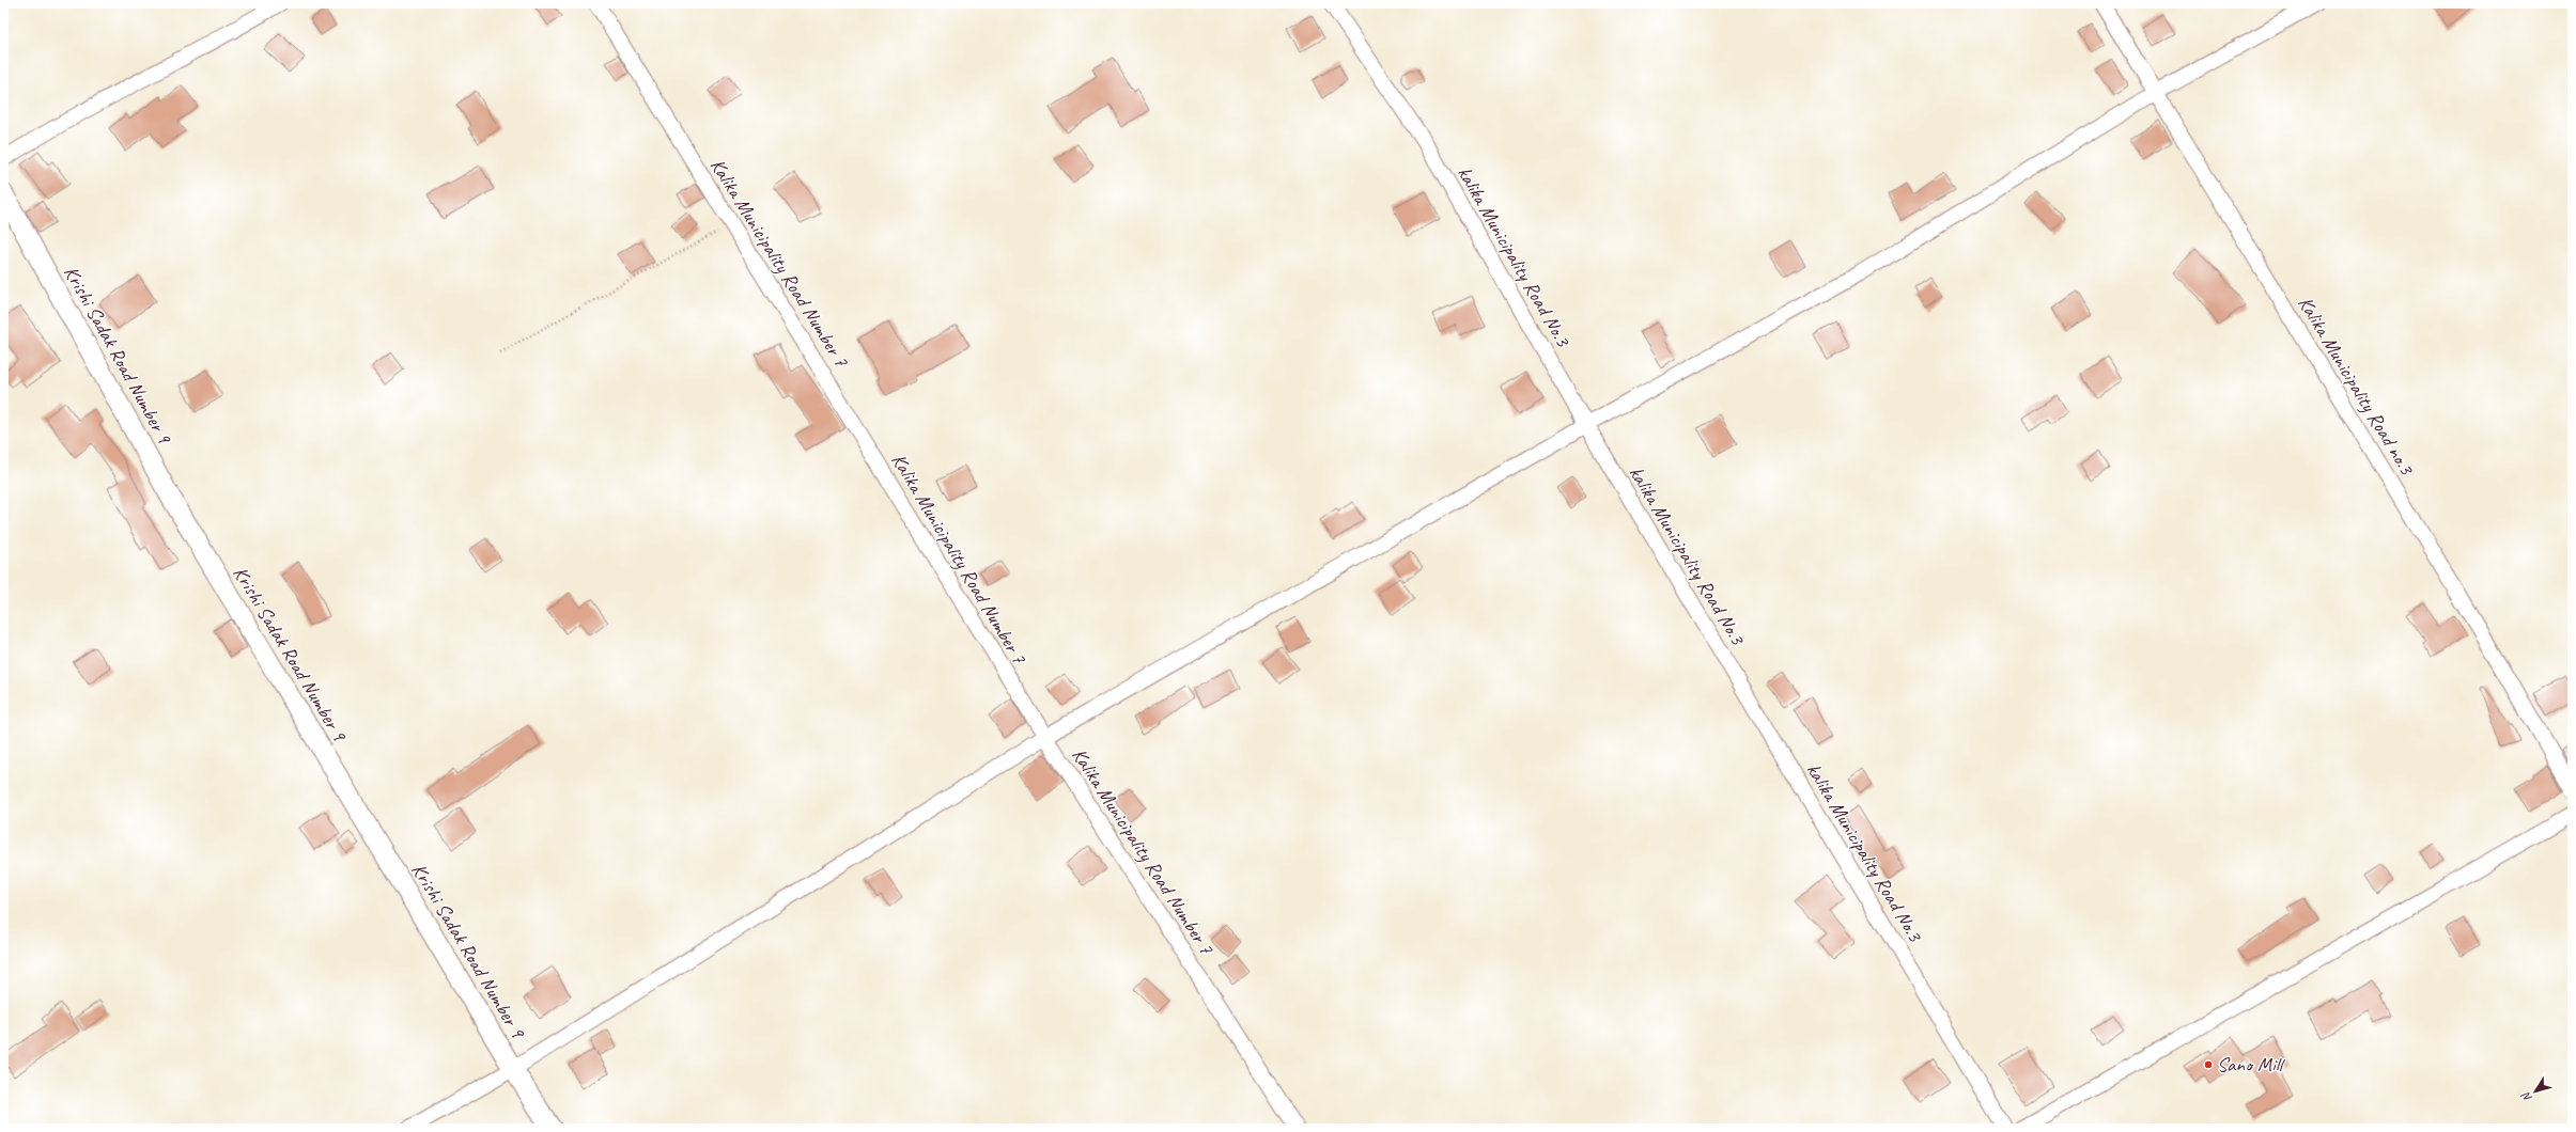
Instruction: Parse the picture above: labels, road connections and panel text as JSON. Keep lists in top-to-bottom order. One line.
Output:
{"streets":{"street":["kalika Municipality Road No.3","Kalika Municipality Road Number 7","Krishi Sadak Road Number 9","Kalika Municipality Road no.3"]},"places":["Sano Mill"],"north":"bottom left"}
